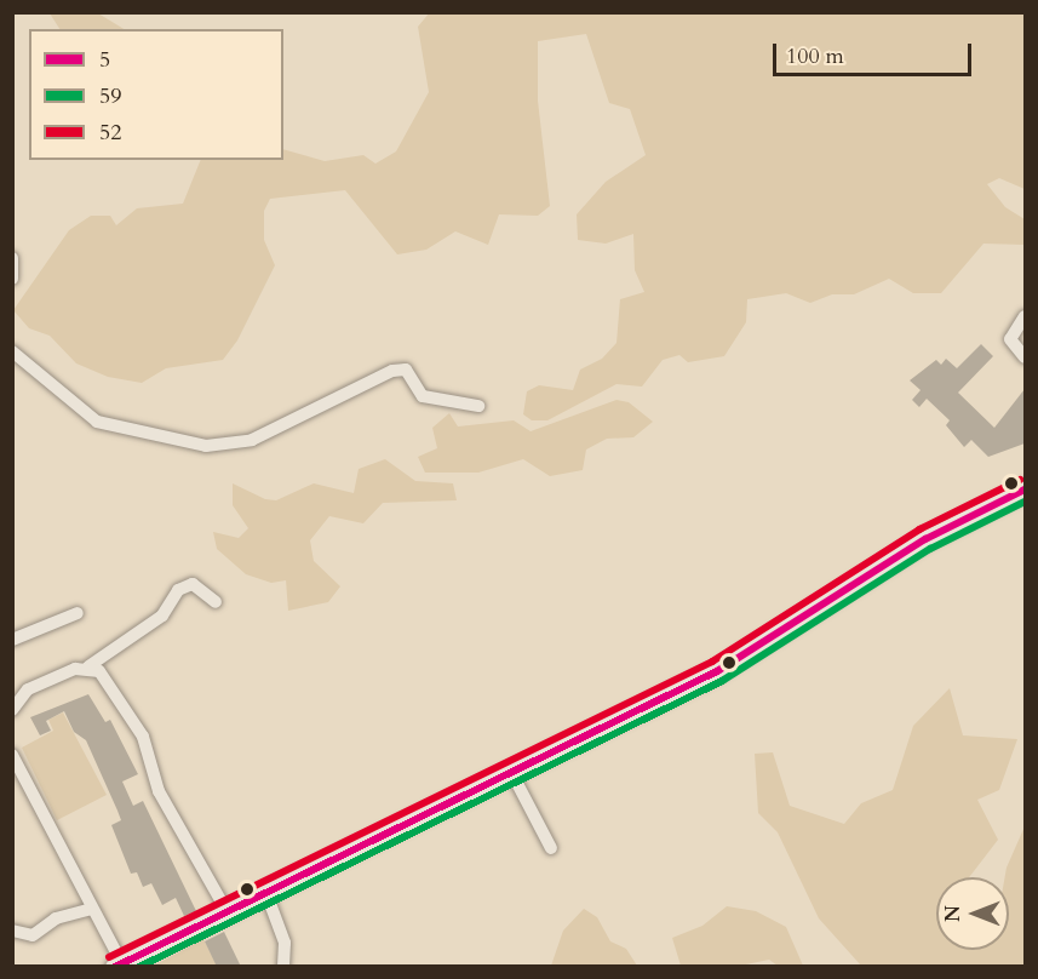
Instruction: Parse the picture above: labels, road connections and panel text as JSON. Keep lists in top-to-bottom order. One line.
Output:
{"lines":["transit line 52","transit line 5","transit line 59"],"legend":["5","59","52"],"scale_bar":"100 m","north":"left"}
